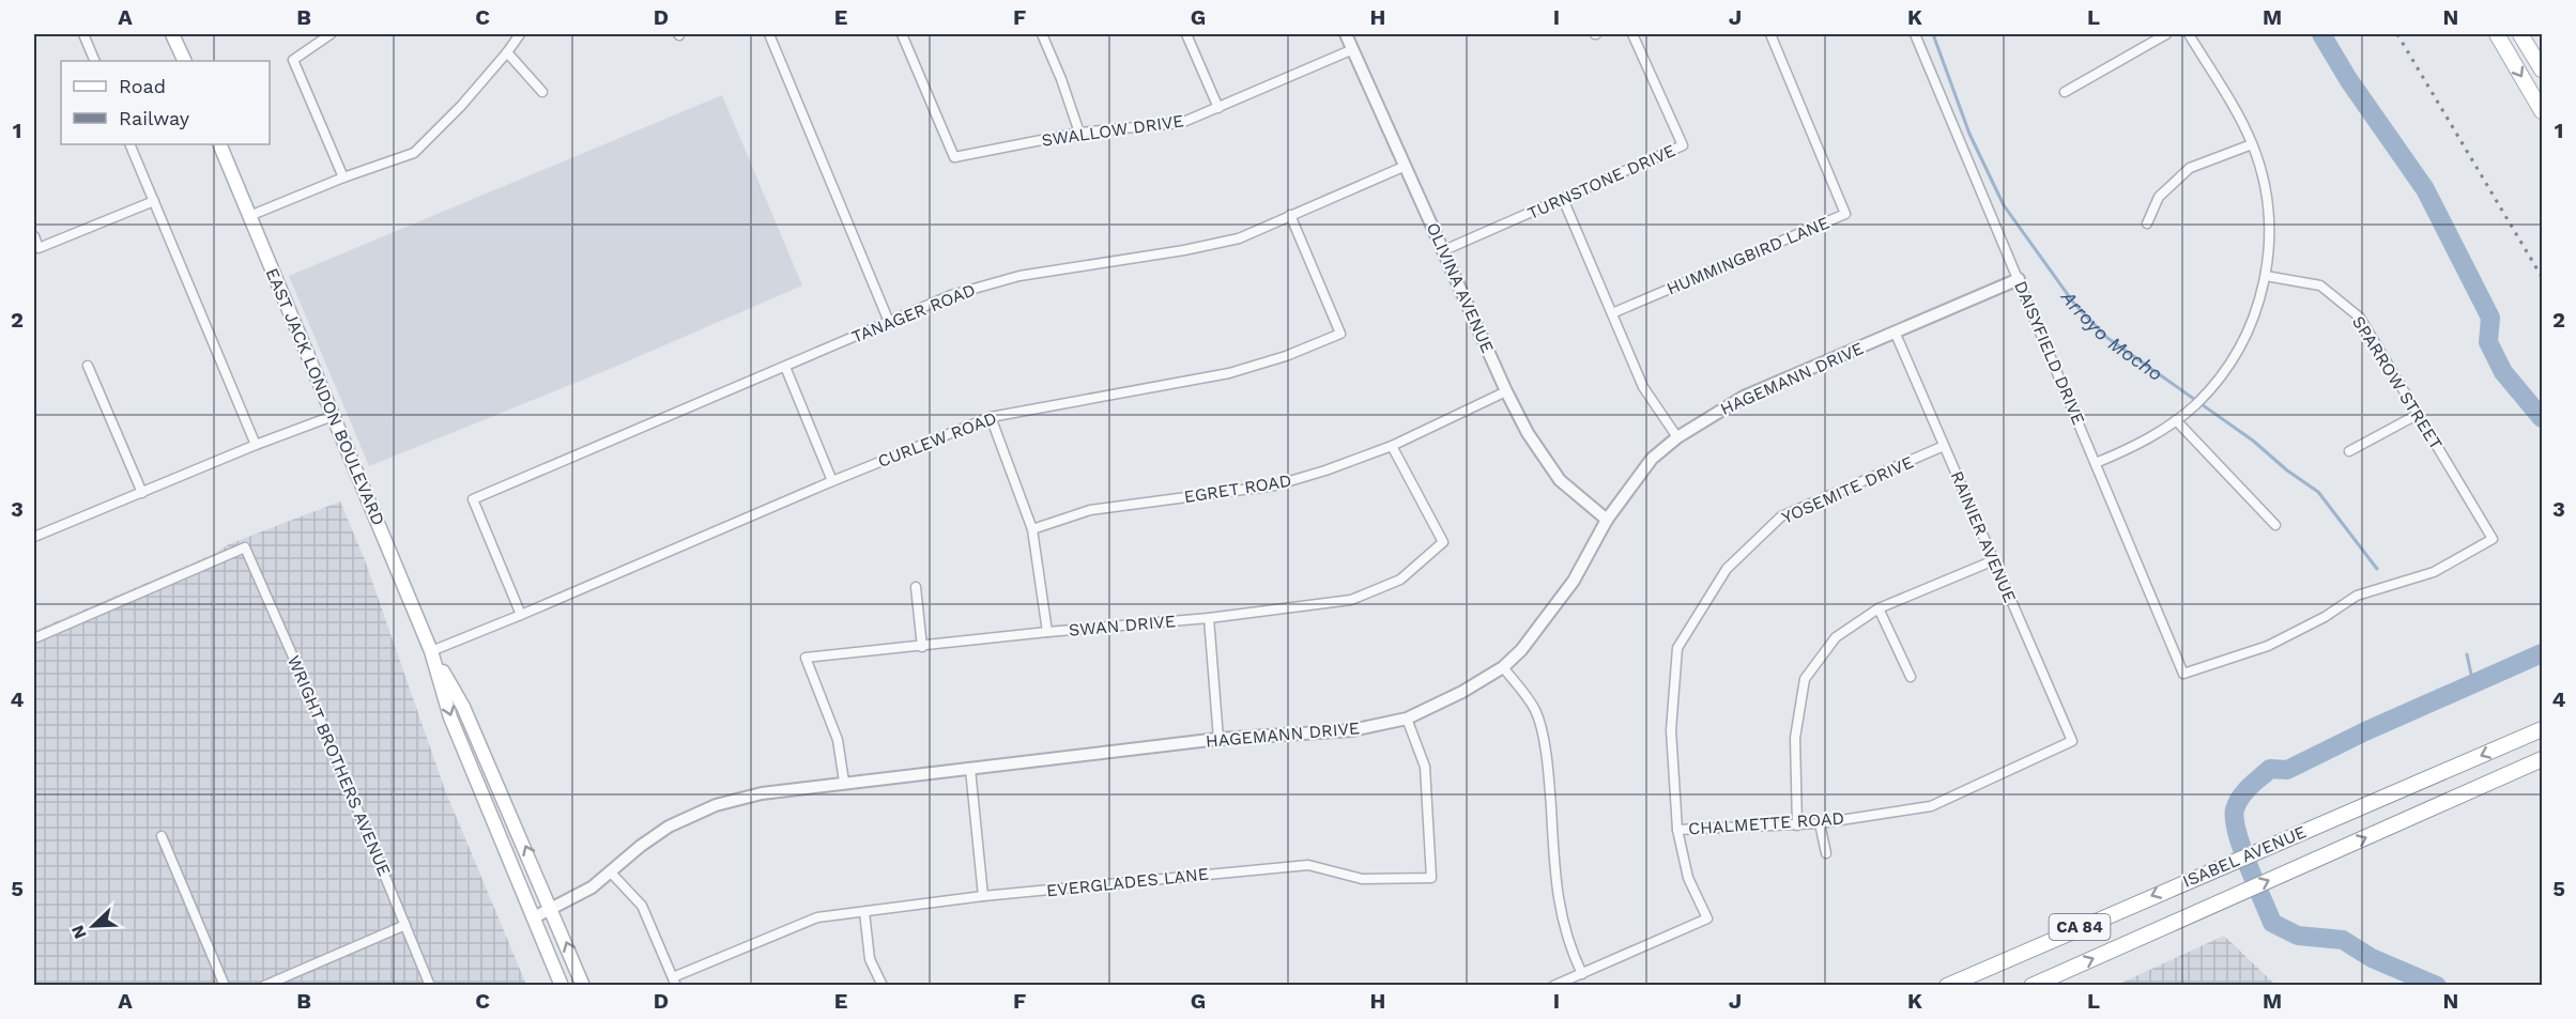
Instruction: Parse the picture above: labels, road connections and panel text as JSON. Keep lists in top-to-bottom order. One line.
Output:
{"streets":{"main road":["EAST JACK LONDON BOULEVARD","ISABEL AVENUE","CA 84"],"street":["SWALLOW DRIVE","TURNSTONE DRIVE","HUMMINGBIRD LANE","OLIVINA AVENUE","TANAGER ROAD","DAISYFIELD DRIVE","HAGEMANN DRIVE","SPARROW STREET","CURLEW ROAD","EGRET ROAD","YOSEMITE DRIVE","RAINIER AVENUE","SWAN DRIVE","WRIGHT BROTHERS AVENUE","CHALMETTE ROAD","EVERGLADES LANE"]},"crossings":[["SWALLOW DRIVE","OLIVINA AVENUE"],["TURNSTONE DRIVE","OLIVINA AVENUE"],["OLIVINA AVENUE","TANAGER ROAD"],["OLIVINA AVENUE","HAGEMANN DRIVE"],["OLIVINA AVENUE","EGRET ROAD"],["TANAGER ROAD","CURLEW ROAD"],["DAISYFIELD DRIVE","HAGEMANN DRIVE"],["DAISYFIELD DRIVE","SPARROW STREET"],["HAGEMANN DRIVE","EAST JACK LONDON BOULEVARD"],["HAGEMANN DRIVE","RAINIER AVENUE"],["HAGEMANN DRIVE","SWAN DRIVE"],["HAGEMANN DRIVE","EVERGLADES LANE"],["EAST JACK LONDON BOULEVARD","CURLEW ROAD"],["EGRET ROAD","SWAN DRIVE"],["YOSEMITE DRIVE","RAINIER AVENUE"],["YOSEMITE DRIVE","CHALMETTE ROAD"],["RAINIER AVENUE","CHALMETTE ROAD"]],"water":["Arroyo Mocho"],"legend":["Road","Railway"],"north":"bottom left","grid":{"columns":["A","B","C","D","E","F","G","H","I","J","K","L","M","N"],"rows":["1","2","3","4","5"]}}
